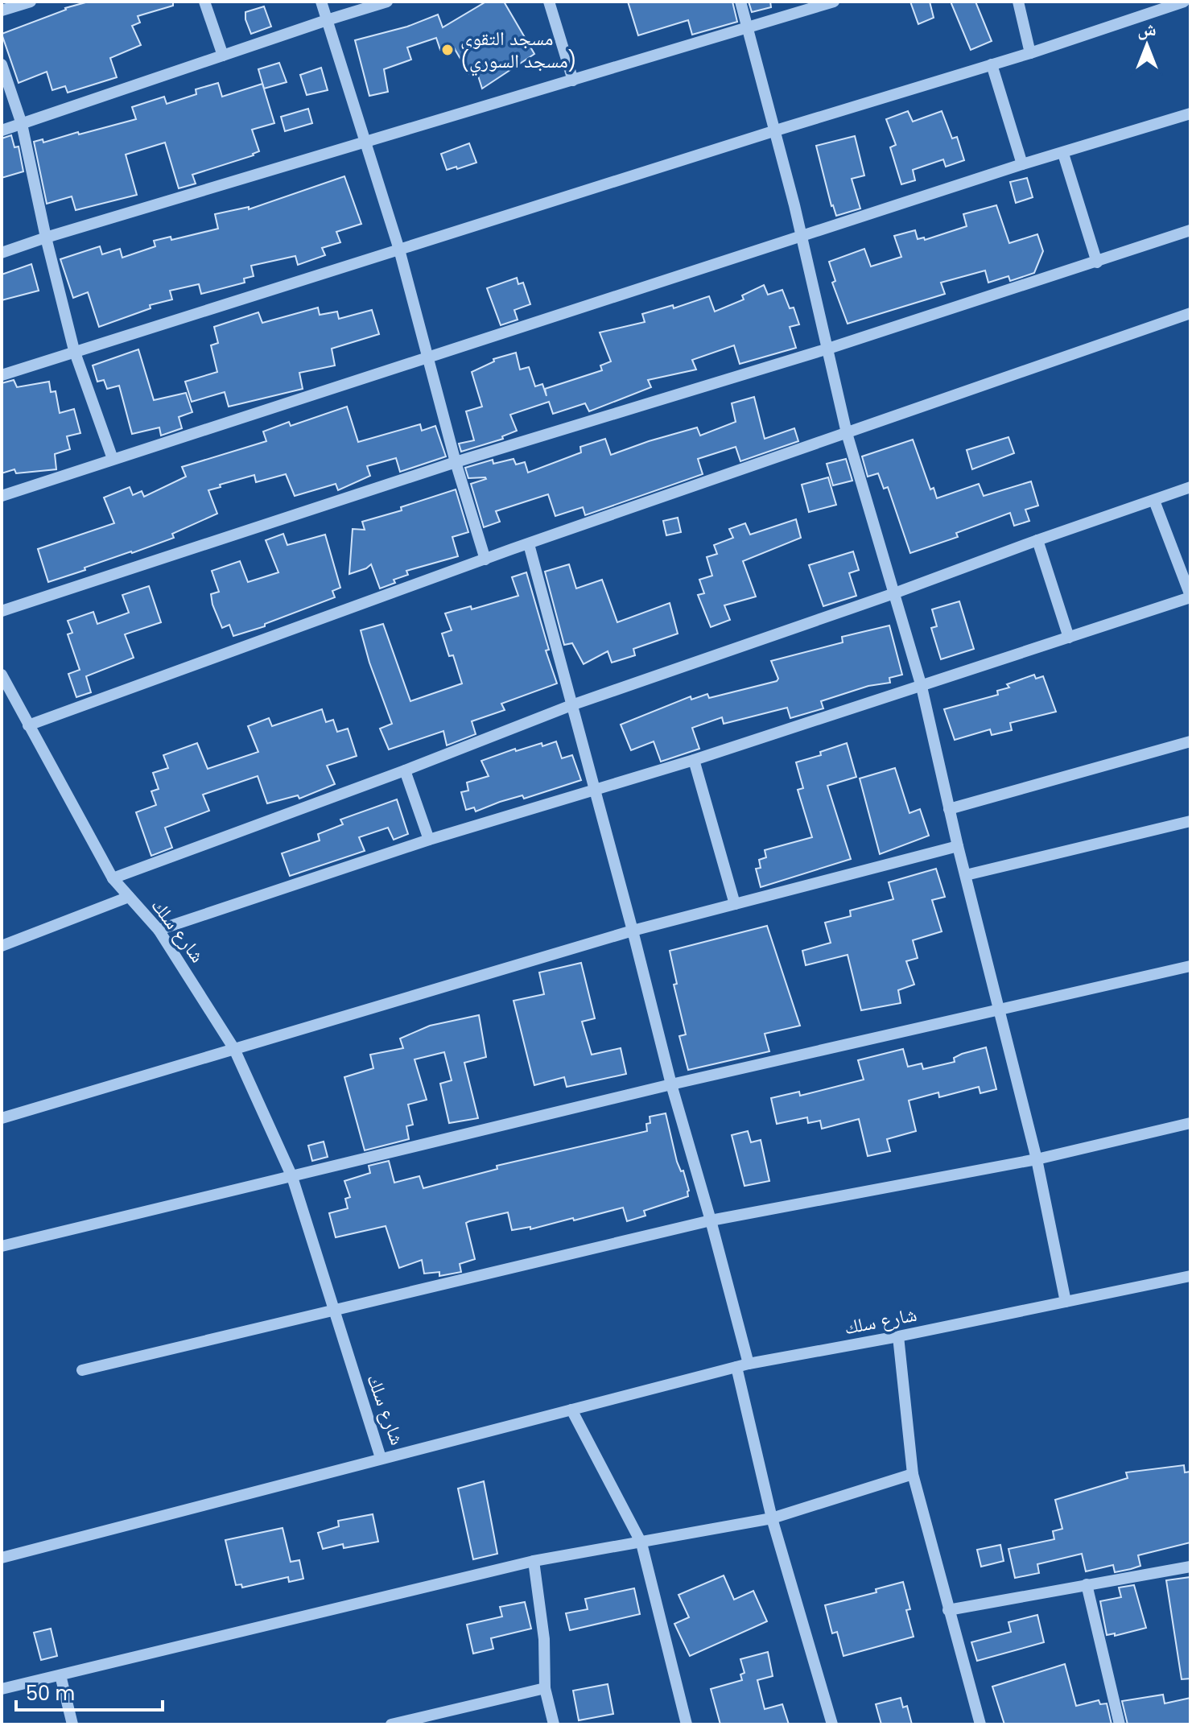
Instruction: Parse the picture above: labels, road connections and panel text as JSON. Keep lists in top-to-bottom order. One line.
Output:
{"streets":{"street":["شارع سلك"]},"places":["مسجد التقوى (مسجد السوري)"],"scale_bar":"50 m","north":"top"}
